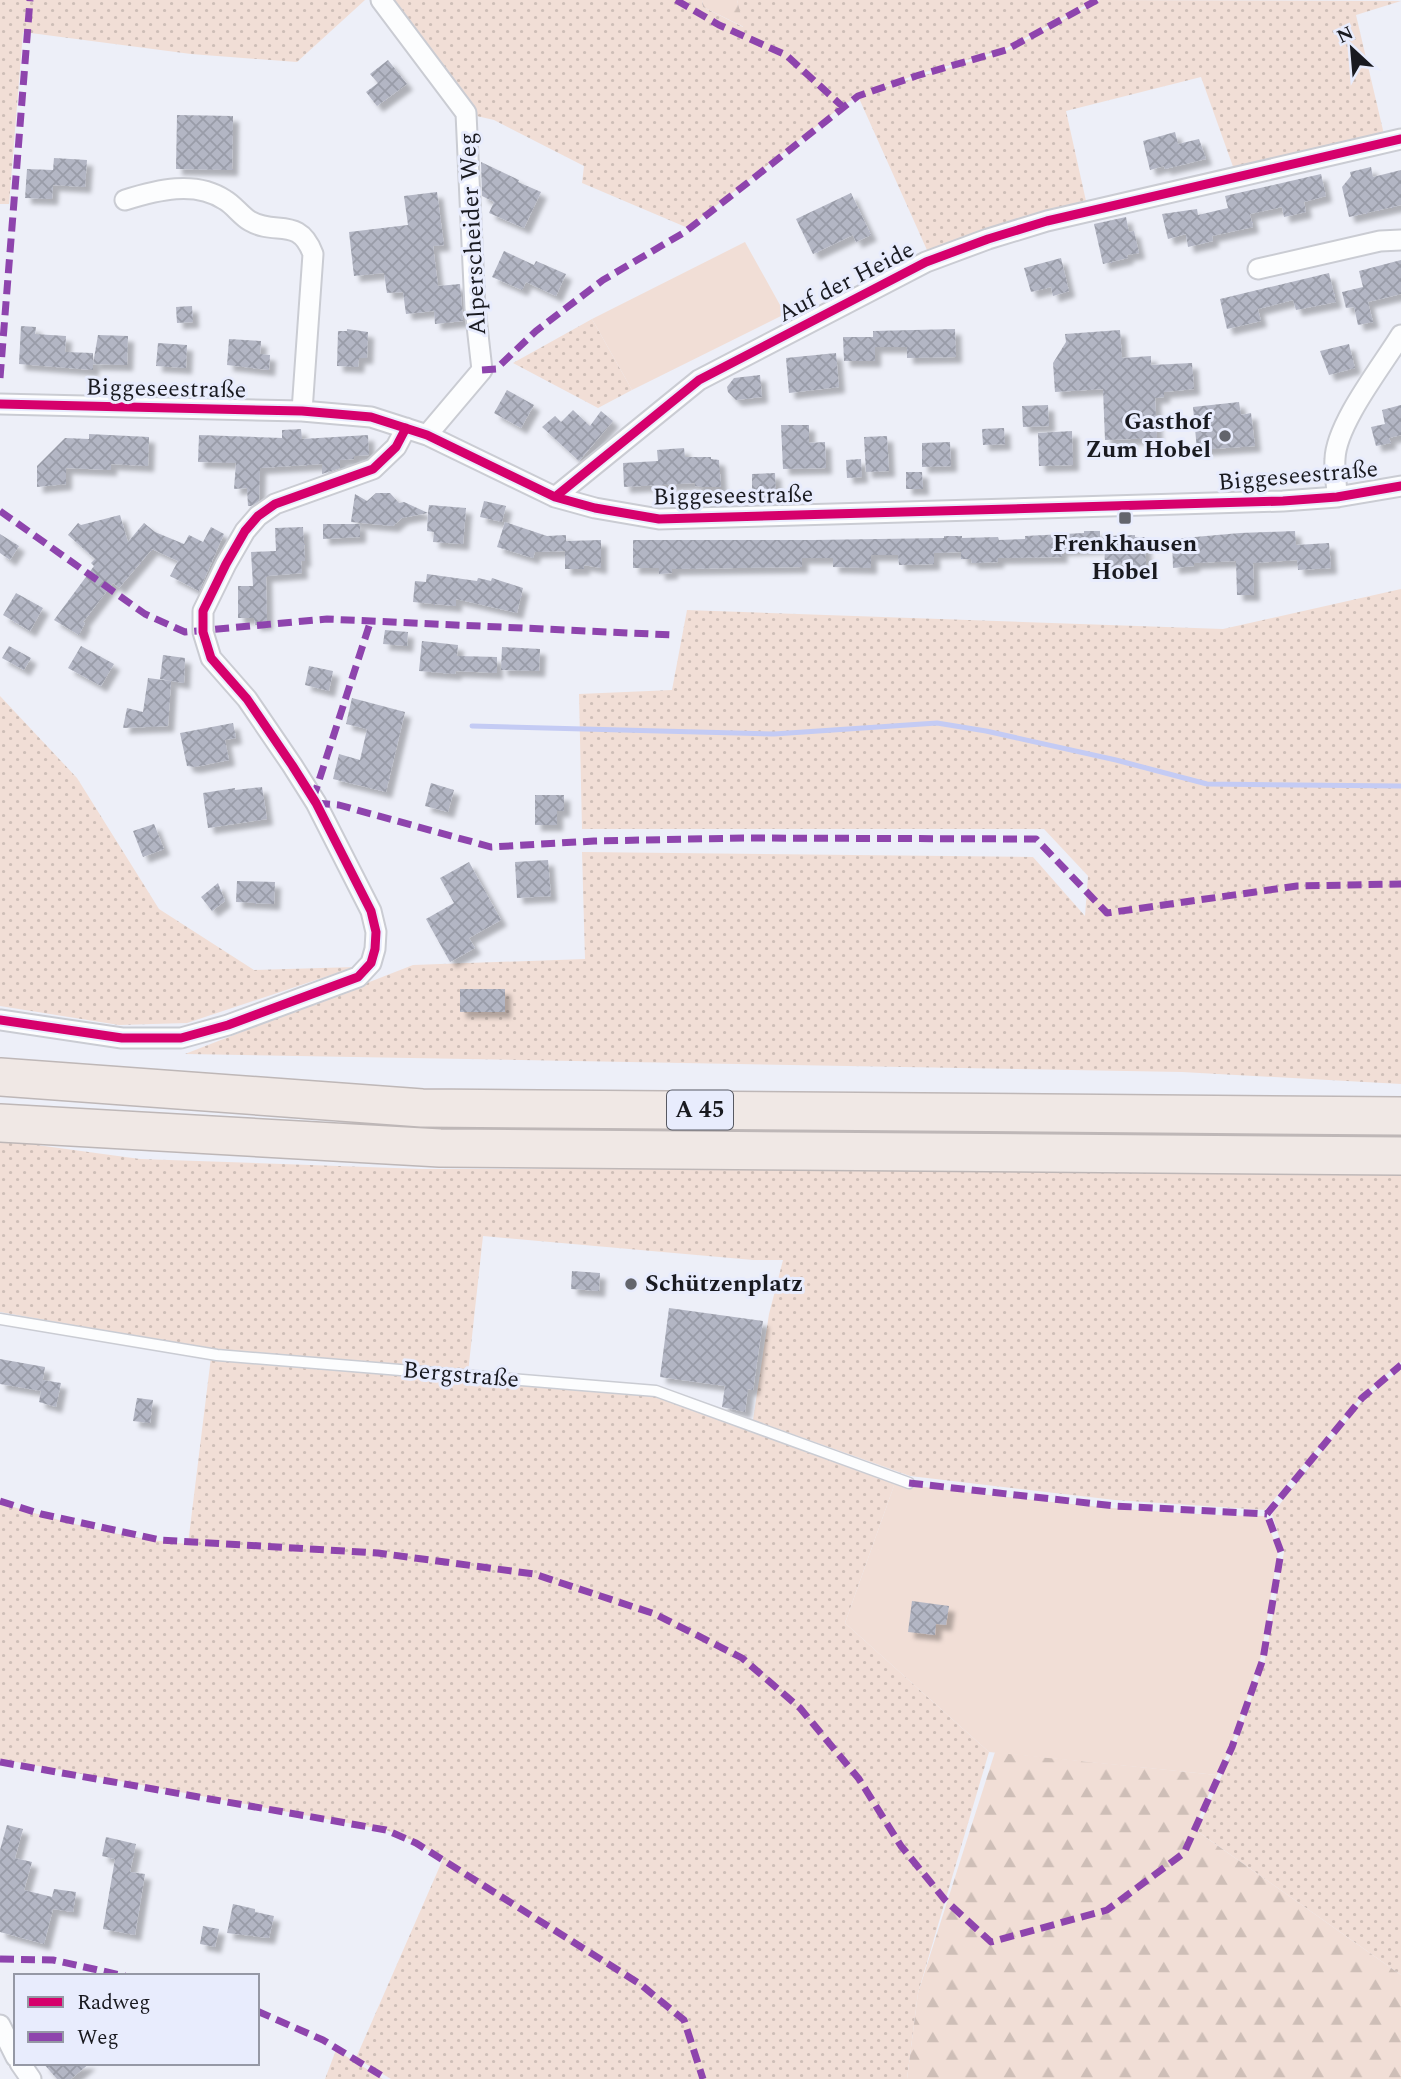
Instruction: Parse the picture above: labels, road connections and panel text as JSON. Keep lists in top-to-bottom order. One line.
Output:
{"streets":{"highway":["A 45"],"street":["Alperscheider Weg","Auf der Heide","Biggeseestraße"],"lane":["Bergstraße"]},"crossings":[["Alperscheider Weg","Biggeseestraße"],["Auf der Heide","Biggeseestraße"]],"places":{"other":["Gasthof Zum Hobel","Schützenplatz"],"transit":["Frenkhausen Hobel"]},"legend":["Radweg","Weg"],"north":"top left"}
